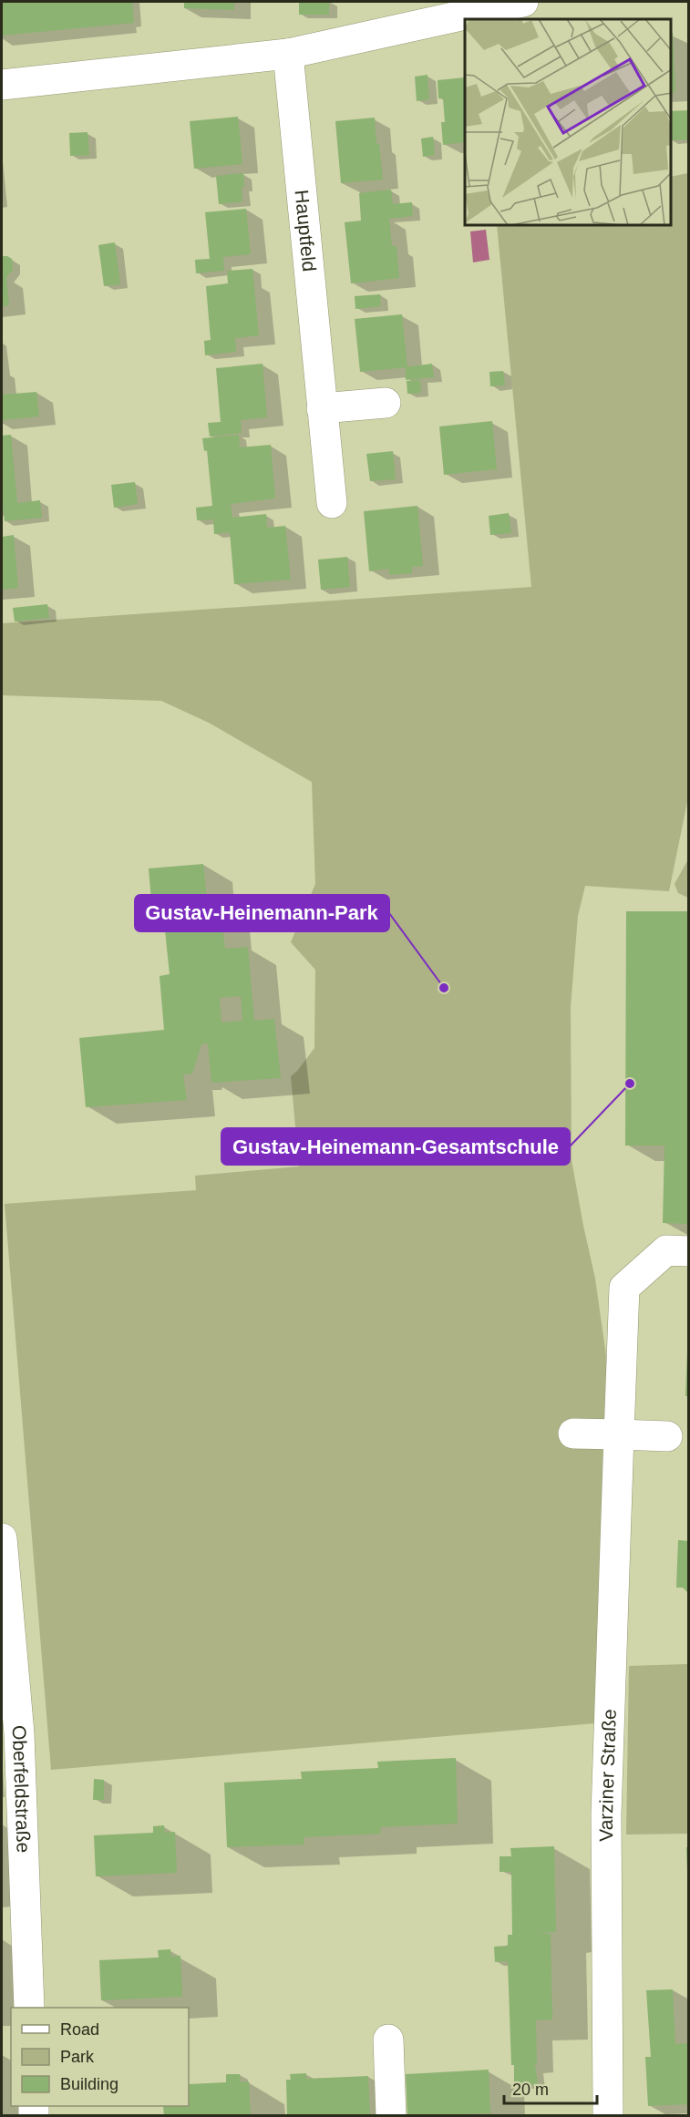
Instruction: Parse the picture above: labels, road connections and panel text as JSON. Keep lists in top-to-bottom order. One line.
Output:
{"streets":{"street":["Hauptfeld","Varziner Straße","Oberfeldstraße"]},"places":["Gustav-Heinemann-Park","Gustav-Heinemann-Gesamtschule"],"legend":["Road","Park","Building"],"scale_bar":"20 m"}
